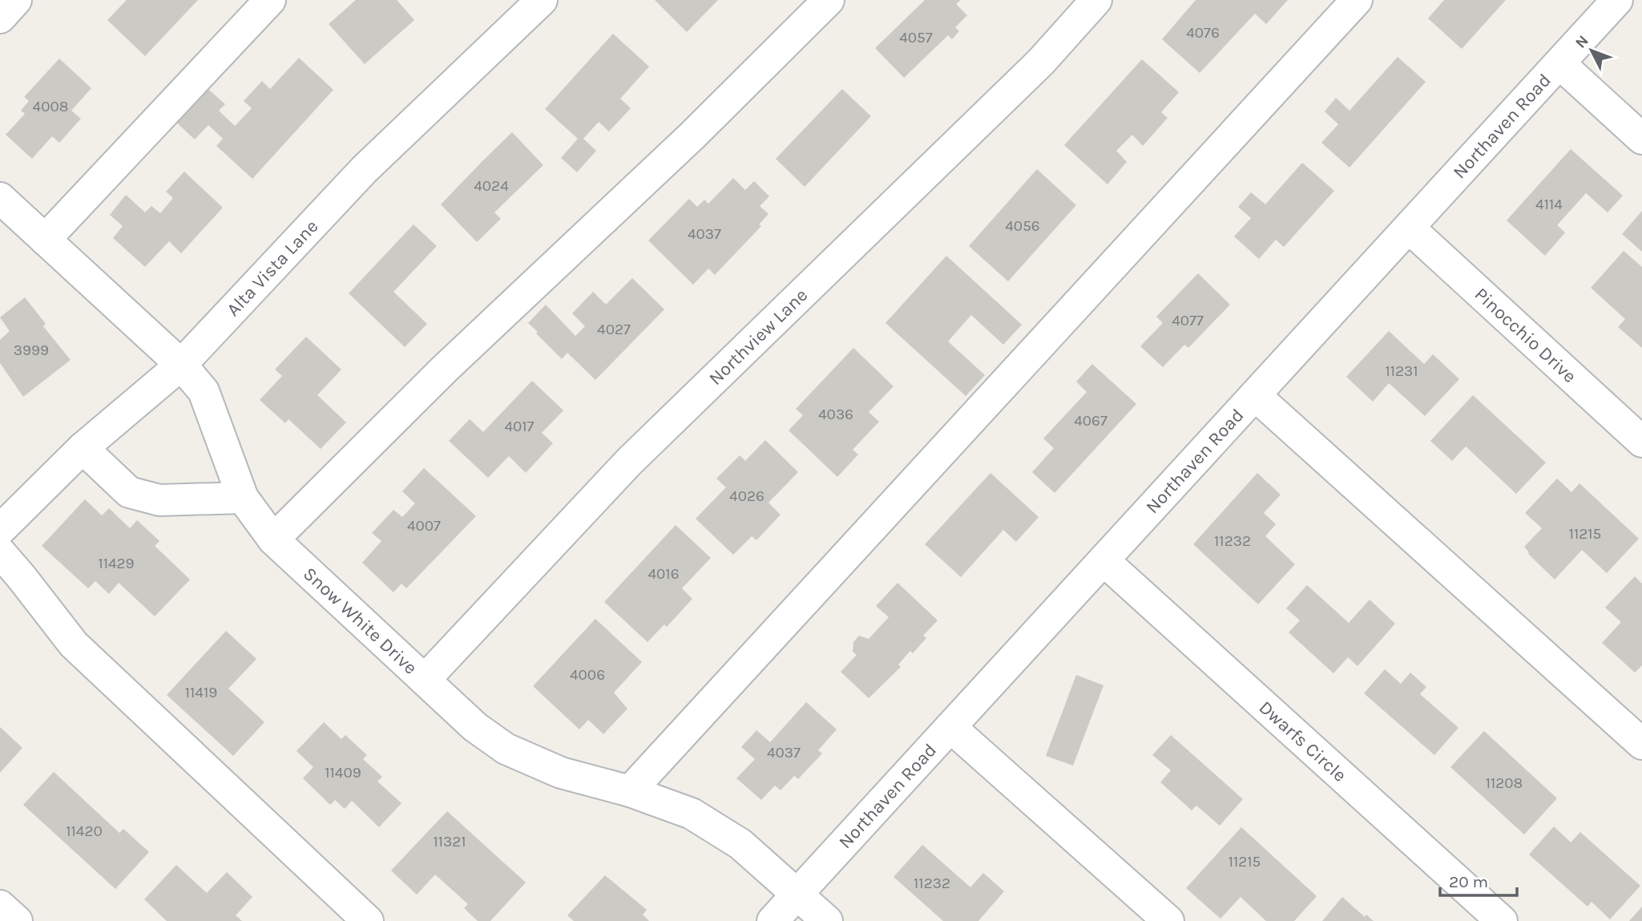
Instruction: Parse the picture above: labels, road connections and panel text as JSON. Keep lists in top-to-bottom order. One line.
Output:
{"streets":{"street":["Northaven Road","Alta Vista Lane","Pinocchio Drive","Northview Lane","Snow White Drive","Dwarfs Circle"]},"crossings":[["Northaven Road","Pinocchio Drive"],["Northaven Road","Snow White Drive"],["Northaven Road","Dwarfs Circle"],["Alta Vista Lane","Snow White Drive"],["Northview Lane","Snow White Drive"]],"house_numbers":["4076","4057","4008","4024","4114","4056","4037","4077","4027","3999","11231","4036","4067","4017","4026","4007","11215","11232","11429","4016","4006","11419","4037","11409","11208","11420","11321","11215","11232"],"scale_bar":"20 m","north":"top left"}
